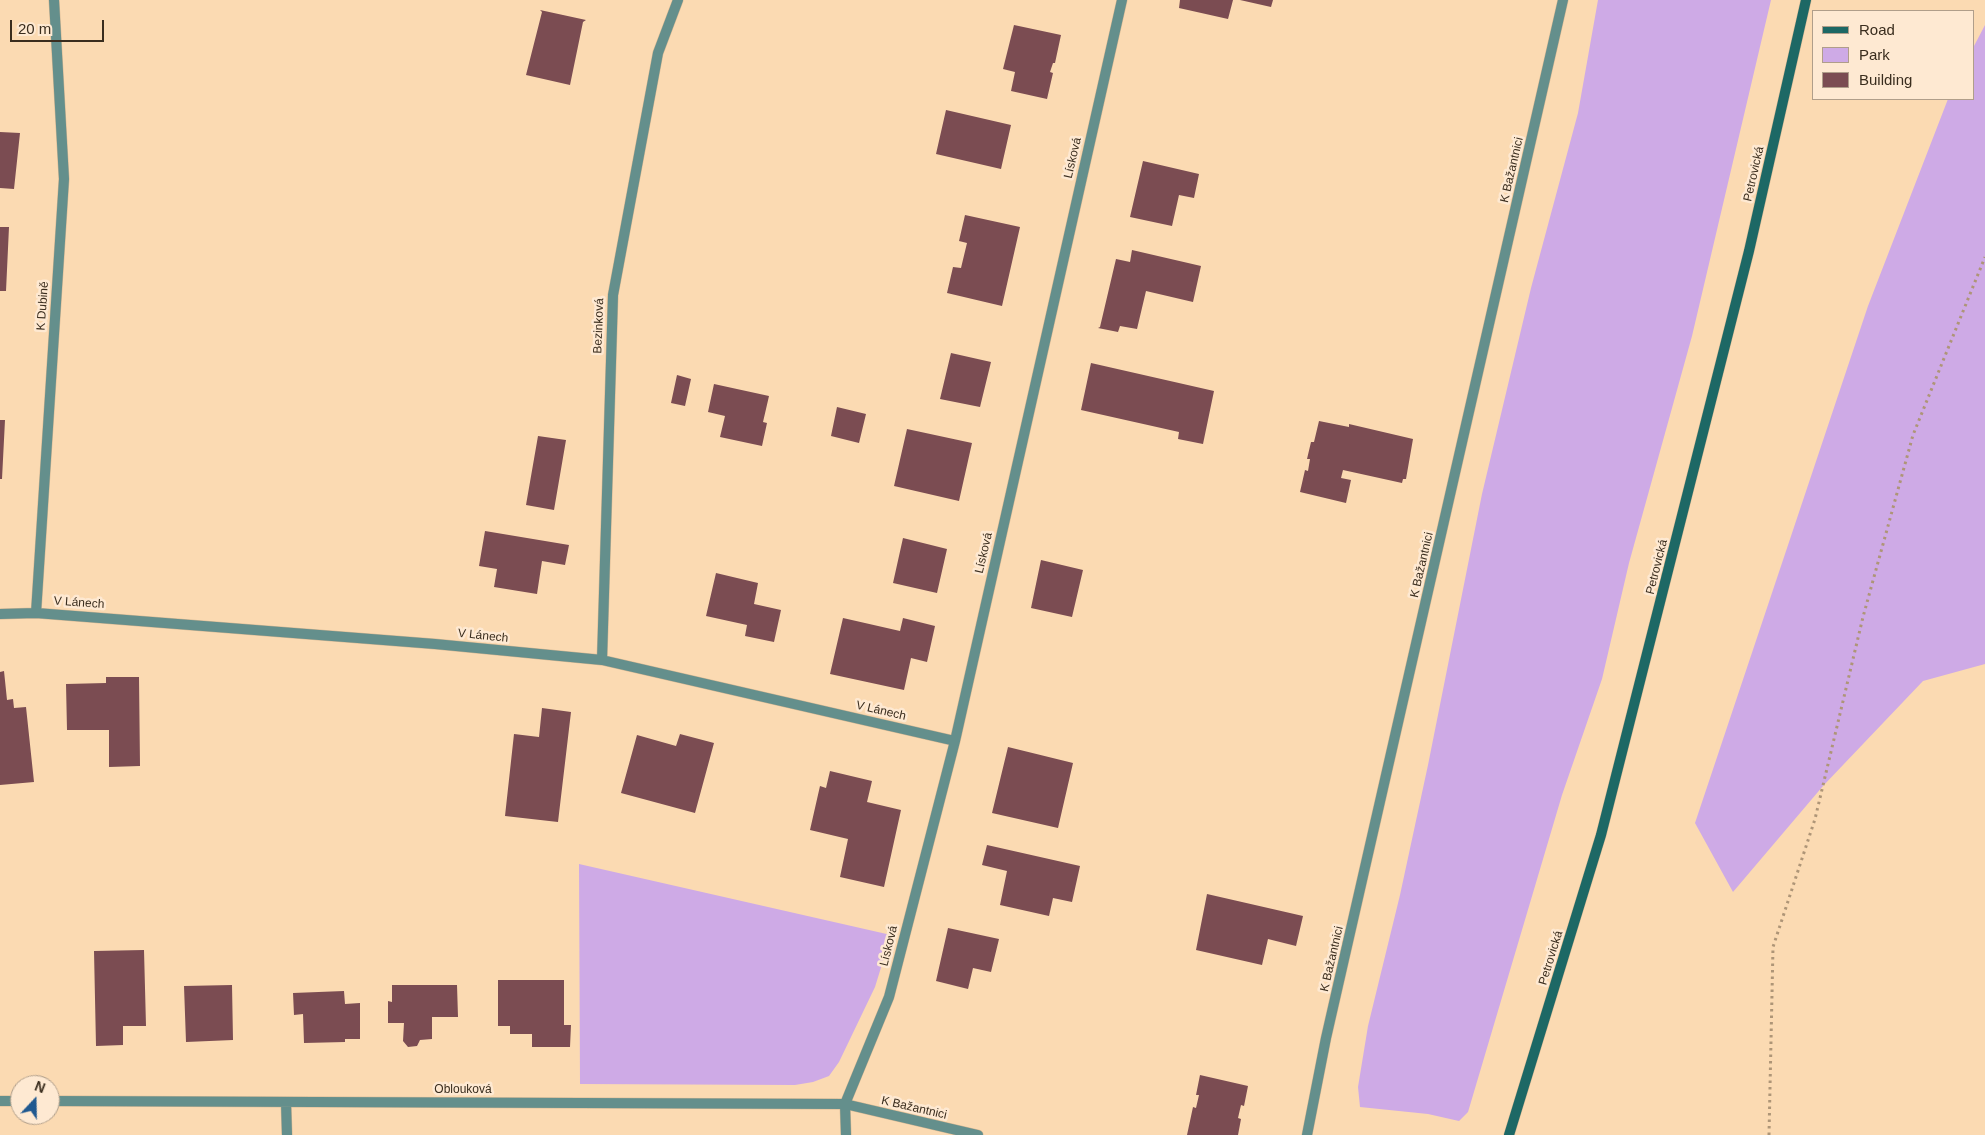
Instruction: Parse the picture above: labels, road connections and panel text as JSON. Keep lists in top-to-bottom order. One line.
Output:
{"streets":{"main road":["Petrovická"],"street":["Lísková","K Bažantnici","K Dubině","Bezinková","V Lánech","Oblouková"]},"crossings":[["Lísková","K Bažantnici"],["Lísková","V Lánech"],["Lísková","Oblouková"],["K Bažantnici","Oblouková"],["K Dubině","V Lánech"],["Bezinková","V Lánech"]],"legend":["Road","Park","Building"],"scale_bar":"20 m","north":"top"}
